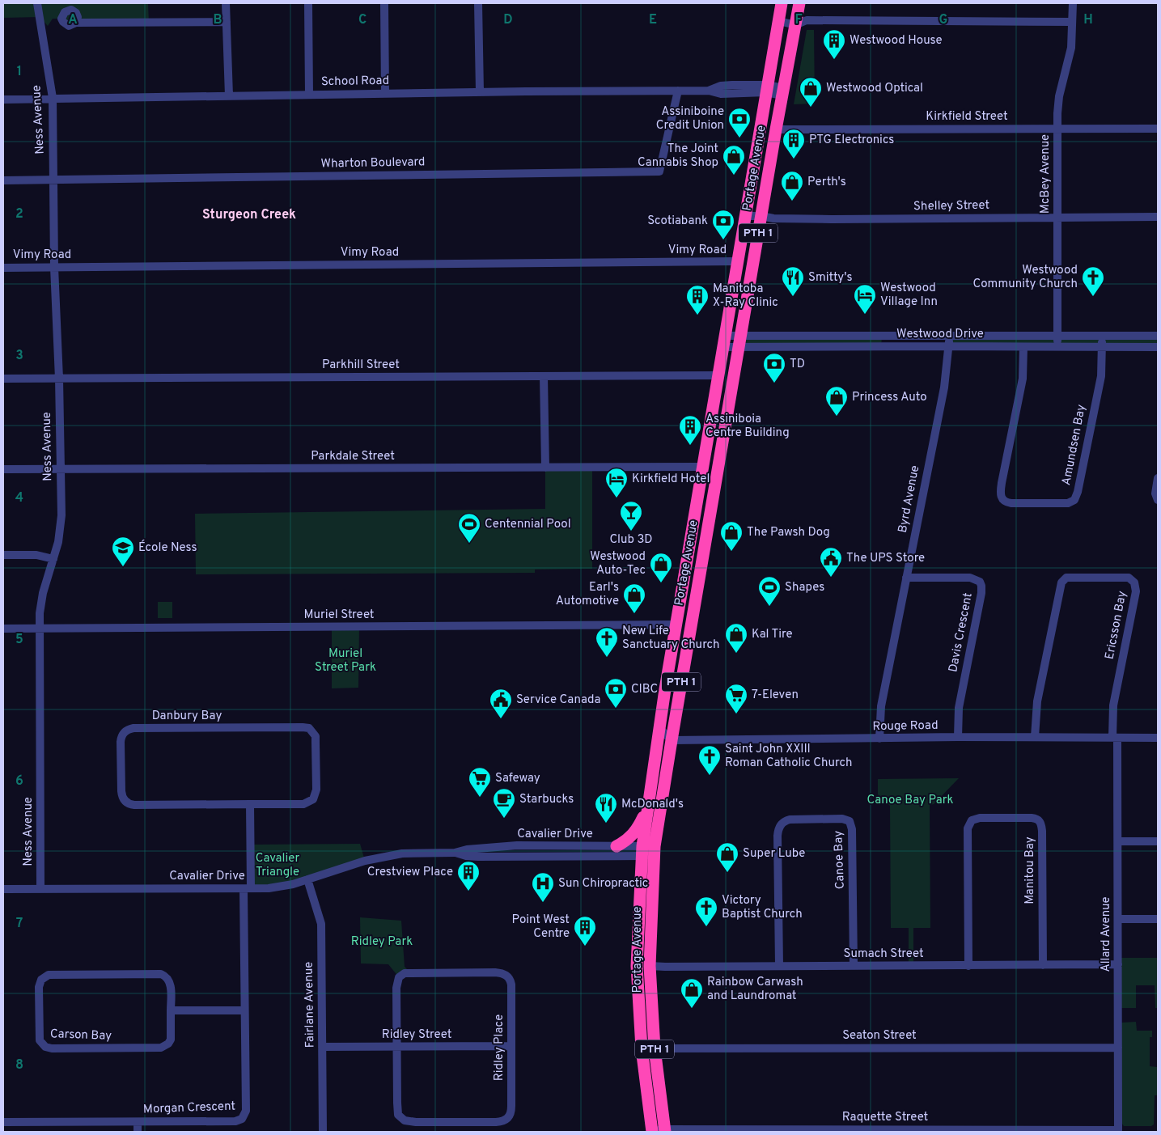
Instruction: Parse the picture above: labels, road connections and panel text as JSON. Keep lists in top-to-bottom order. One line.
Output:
{"streets":{"highway":["Portage Avenue","PTH 1"],"street":["School Road","Kirkfield Street","Ness Avenue","Wharton Boulevard","McBey Avenue","Shelley Street","Vimy Road","Westwood Drive","Parkhill Street","Amundsen Bay","Parkdale Street","Byrd Avenue","Muriel Street","Ericsson Bay","Davis Crescent","Danbury Bay","Rouge Road","Cavalier Drive","Canoe Bay","Manitou Bay","Allard Avenue","Sumach Street","Fairlane Avenue","Ridley Street","Carson Bay","Seaton Street","Ridley Place","Morgan Crescent","Raquette Street"]},"crossings":[["School Road","Ness Avenue"],["School Road","Wharton Boulevard"],["School Road","Portage Avenue"],["Kirkfield Street","Portage Avenue"],["Kirkfield Street","McBey Avenue"],["Ness Avenue","Wharton Boulevard"],["Ness Avenue","Vimy Road"],["Ness Avenue","Parkhill Street"],["Ness Avenue","Parkdale Street"],["Ness Avenue","Muriel Street"],["Ness Avenue","Cavalier Drive"],["Portage Avenue","Shelley Street"],["Portage Avenue","Vimy Road"],["Portage Avenue","Westwood Drive"],["Portage Avenue","Parkhill Street"],["Portage Avenue","Parkdale Street"],["Portage Avenue","Muriel Street"],["Portage Avenue","Rouge Road"],["Portage Avenue","Cavalier Drive"],["Portage Avenue","Sumach Street"],["Portage Avenue","Seaton Street"],["Portage Avenue","Raquette Street"],["McBey Avenue","Shelley Street"],["McBey Avenue","Westwood Drive"],["Westwood Drive","Amundsen Bay"],["Westwood Drive","Byrd Avenue"],["Byrd Avenue","Davis Crescent"],["Byrd Avenue","Rouge Road"],["Ericsson Bay","Rouge Road"],["Ericsson Bay","Allard Avenue"],["Davis Crescent","Rouge Road"],["Rouge Road","Allard Avenue"],["Cavalier Drive","Fairlane Avenue"],["Cavalier Drive","Morgan Crescent"],["Canoe Bay","Sumach Street"],["Manitou Bay","Sumach Street"],["Allard Avenue","Sumach Street"],["Allard Avenue","Seaton Street"],["Allard Avenue","Raquette Street"],["Fairlane Avenue","Ridley Street"],["Ridley Street","Ridley Place"]],"districts":["Sturgeon Creek"],"parks":["Muriel Street Park","Canoe Bay Park","Cavalier Triangle","Ridley Park"],"places":{"building":["Westwood House","PTG Electronics","Manitoba X-Ray Clinic","Assiniboia Centre Building","Crestview Place","Point West Centre"],"shop":["Westwood Optical","The Joint Cannabis Shop","Perth's","Princess Auto","The Pawsh Dog","Westwood Auto-Tec","Earl's Automotive","Kal Tire","Super Lube","Rainbow Carwash and Laundromat"],"bank":["Assiniboine Credit Union","Scotiabank","TD","CIBC"],"restaurant":["Smitty's","McDonald's"],"church":["Westwood Community Church","New Life Sanctuary Church","Saint John XXIII Roman Catholic Church","Victory Baptist Church"],"hotel":["Westwood Village Inn","Kirkfield Hotel"],"bar":["Club 3D"],"sports":["Centennial Pool","Shapes"],"school or university":["École Ness"],"public building":["The UPS Store","Service Canada"],"supermarket":["7-Eleven","Safeway"],"cafe":["Starbucks"],"hospital":["Sun Chiropractic"]},"grid":{"columns":["A","B","C","D","E","F","G","H"],"rows":["1","2","3","4","5","6","7","8"]}}
